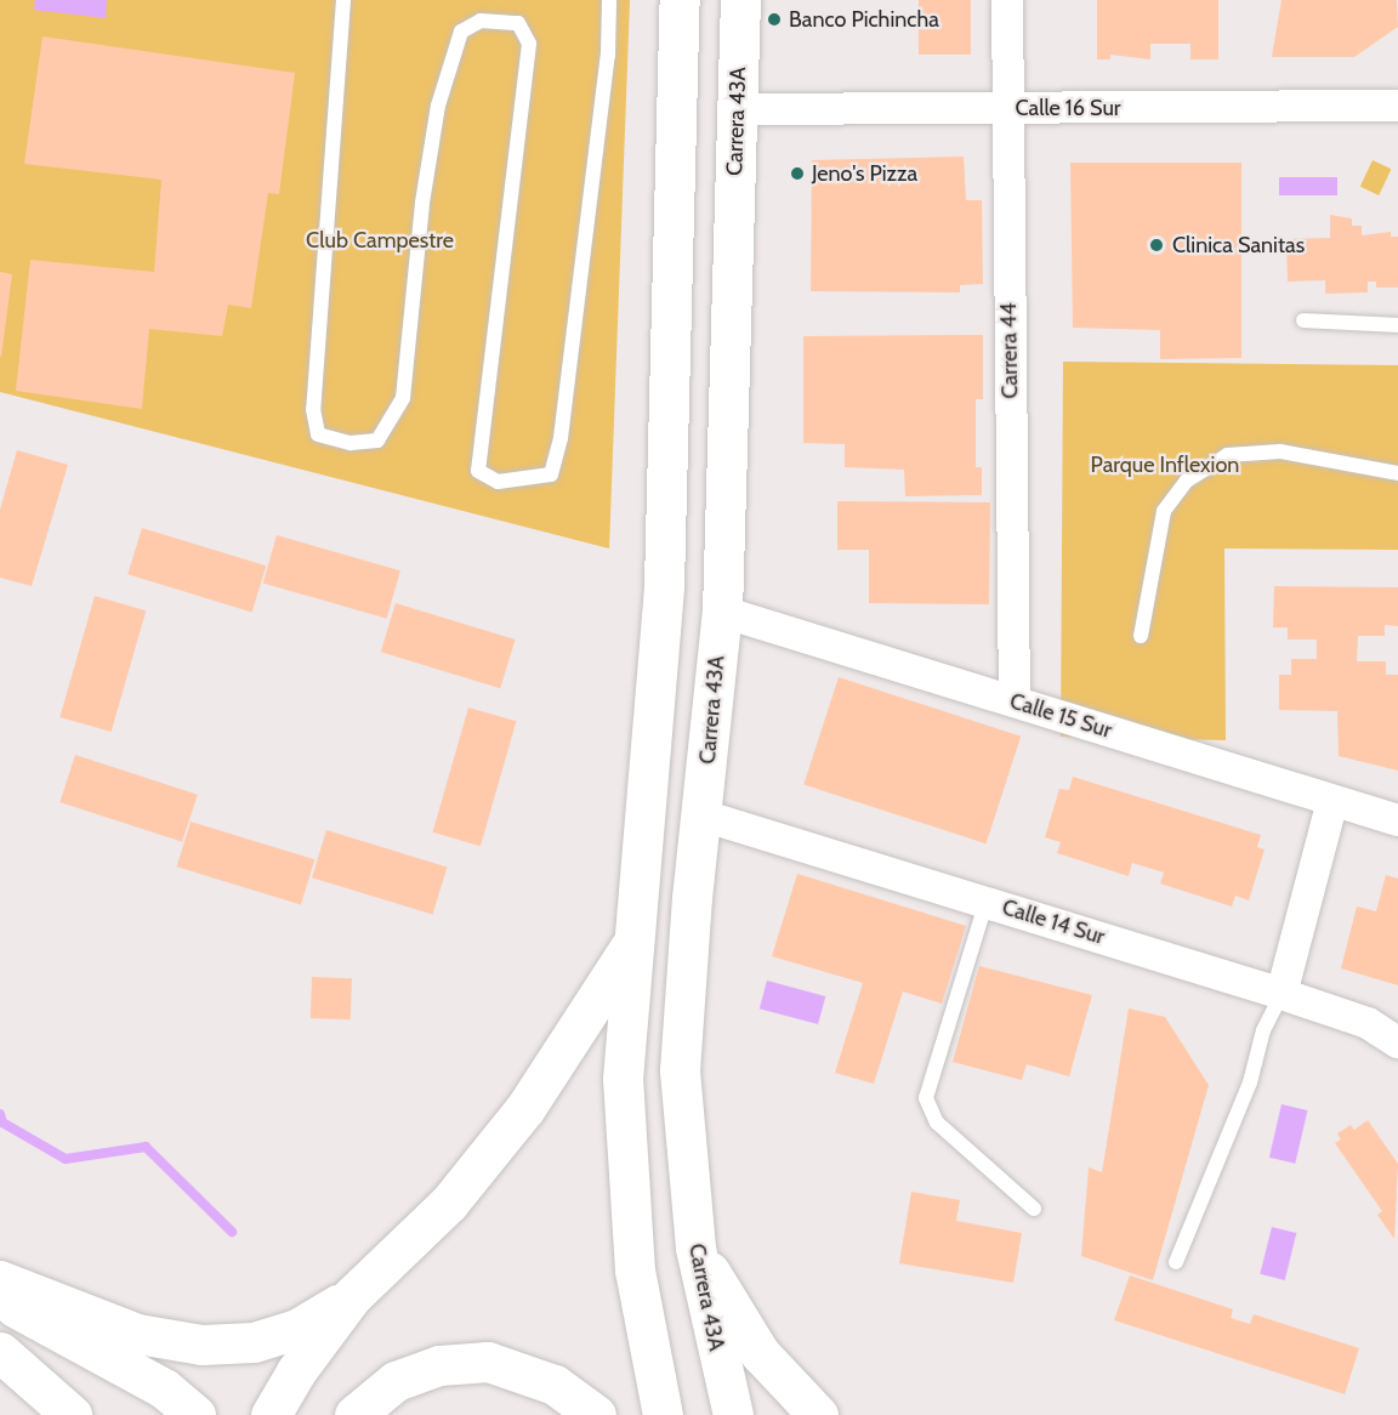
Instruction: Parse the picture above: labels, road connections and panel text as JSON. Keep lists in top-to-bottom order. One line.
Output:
{"streets":{"main road":["Carrera 43A"],"street":["Calle 16 Sur","Carrera 44","Calle 15 Sur","Calle 14 Sur"]},"crossings":[["Calle 16 Sur","Carrera 43A"],["Calle 16 Sur","Carrera 44"],["Carrera 43A","Calle 15 Sur"],["Carrera 43A","Calle 14 Sur"],["Carrera 44","Calle 15 Sur"]],"parks":["Club Campestre","Parque Inflexion"],"places":["Banco Pichincha","Jeno's Pizza","Clinica Sanitas"]}
